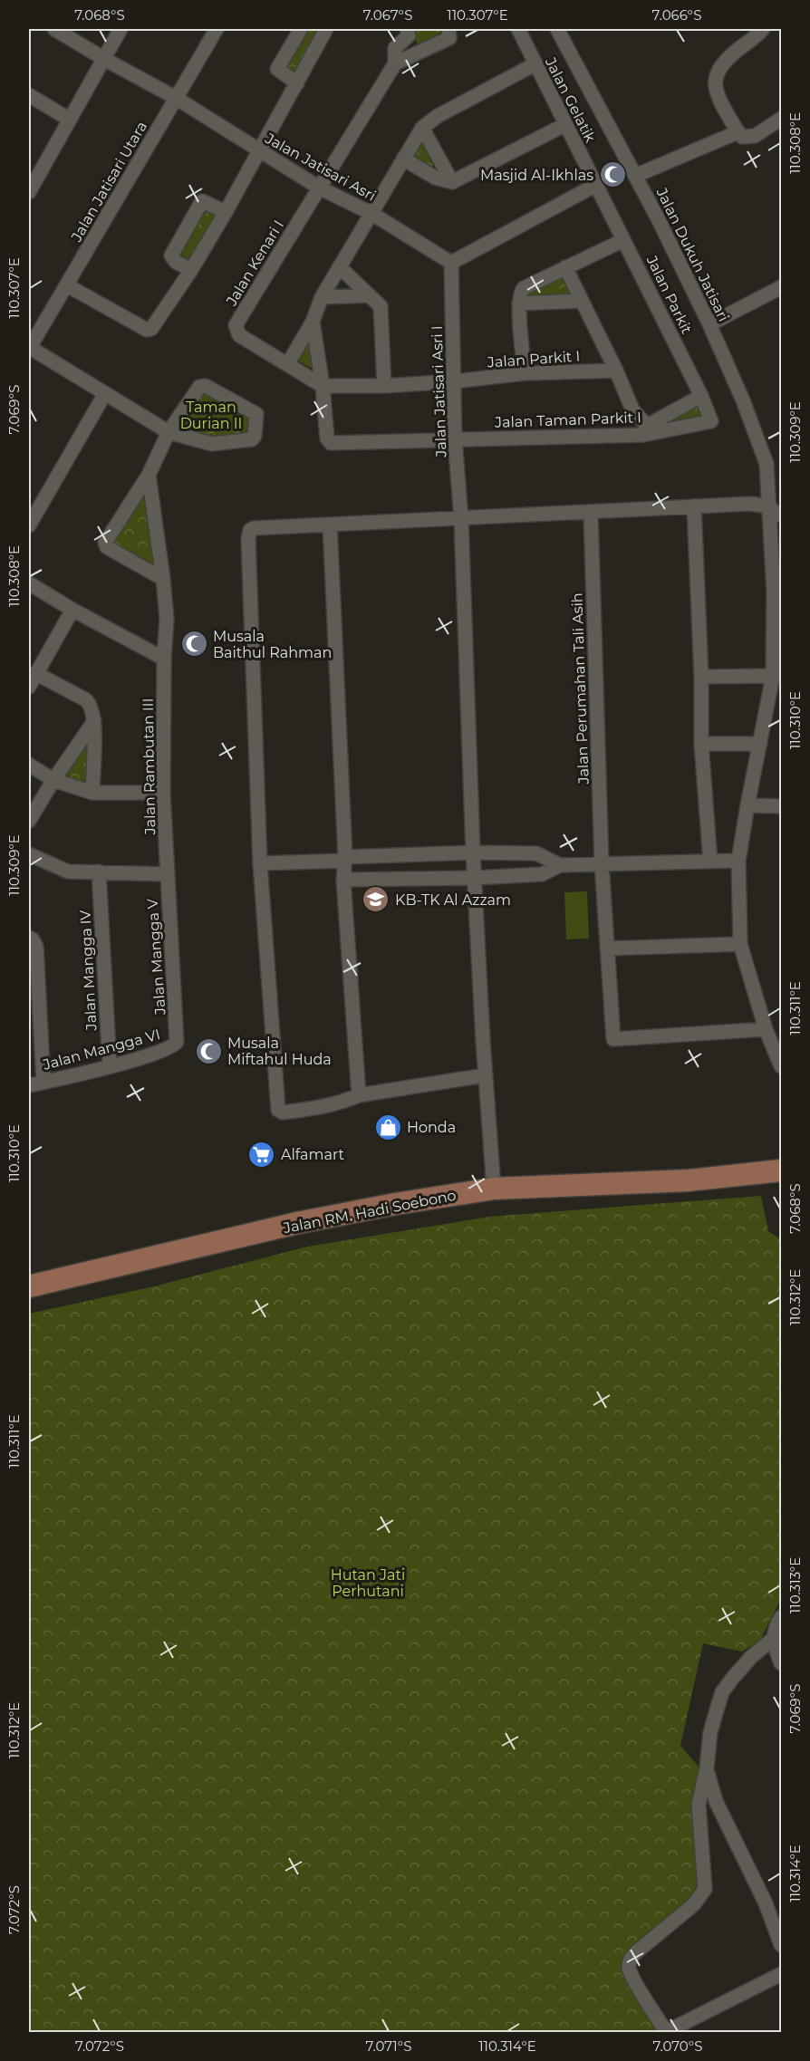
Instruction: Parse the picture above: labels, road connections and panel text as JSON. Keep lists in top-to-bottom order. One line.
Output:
{"streets":{"main road":["Jalan RM. Hadi Soebono"],"street":["Jalan Gelatik","Jalan Jatisari Asri","Jalan Jatisari Utara","Jalan Dukuh Jatisari","Jalan Kenari I","Jalan Parkit","Jalan Parkit I","Jalan Jatisari Asri I","Jalan Taman Parkit I","Jalan Perumahan Tali Asih","Jalan Rambutan III","Jalan Mangga V","Jalan Mangga IV","Jalan Mangga VI"]},"crossings":[["Jalan Gelatik","Jalan Parkit"],["Jalan Jatisari Asri","Jalan Jatisari Utara"],["Jalan Jatisari Asri","Jalan Kenari I"],["Jalan Jatisari Asri","Jalan Jatisari Asri I"],["Jalan Dukuh Jatisari","Jalan Perumahan Tali Asih"],["Jalan Parkit","Jalan Taman Parkit I"],["Jalan Parkit I","Jalan Jatisari Asri I"],["Jalan Parkit I","Jalan Taman Parkit I"],["Jalan Jatisari Asri I","Jalan Taman Parkit I"],["Jalan Rambutan III","Jalan Mangga V"],["Jalan Mangga V","Jalan Mangga VI"],["Jalan Mangga IV","Jalan Mangga VI"]],"parks":["Taman Durian II","Hutan Jati Perhutani"],"places":{"mosque":["Masjid Al-Ikhlas","Musala Baithul Rahman","Musala Miftahul Huda"],"school or university":["KB-TK Al Azzam"],"shop":["Honda"],"supermarket":["Alfamart"]},"coordinates":["7.068°S","7.067°S","110.307°E","7.066°S","110.308°E","7.069°S","110.309°E","110.310°E","110.311°E","110.312°E","110.313°E","110.314°E","7.072°S","7.071°S","7.070°S"]}
